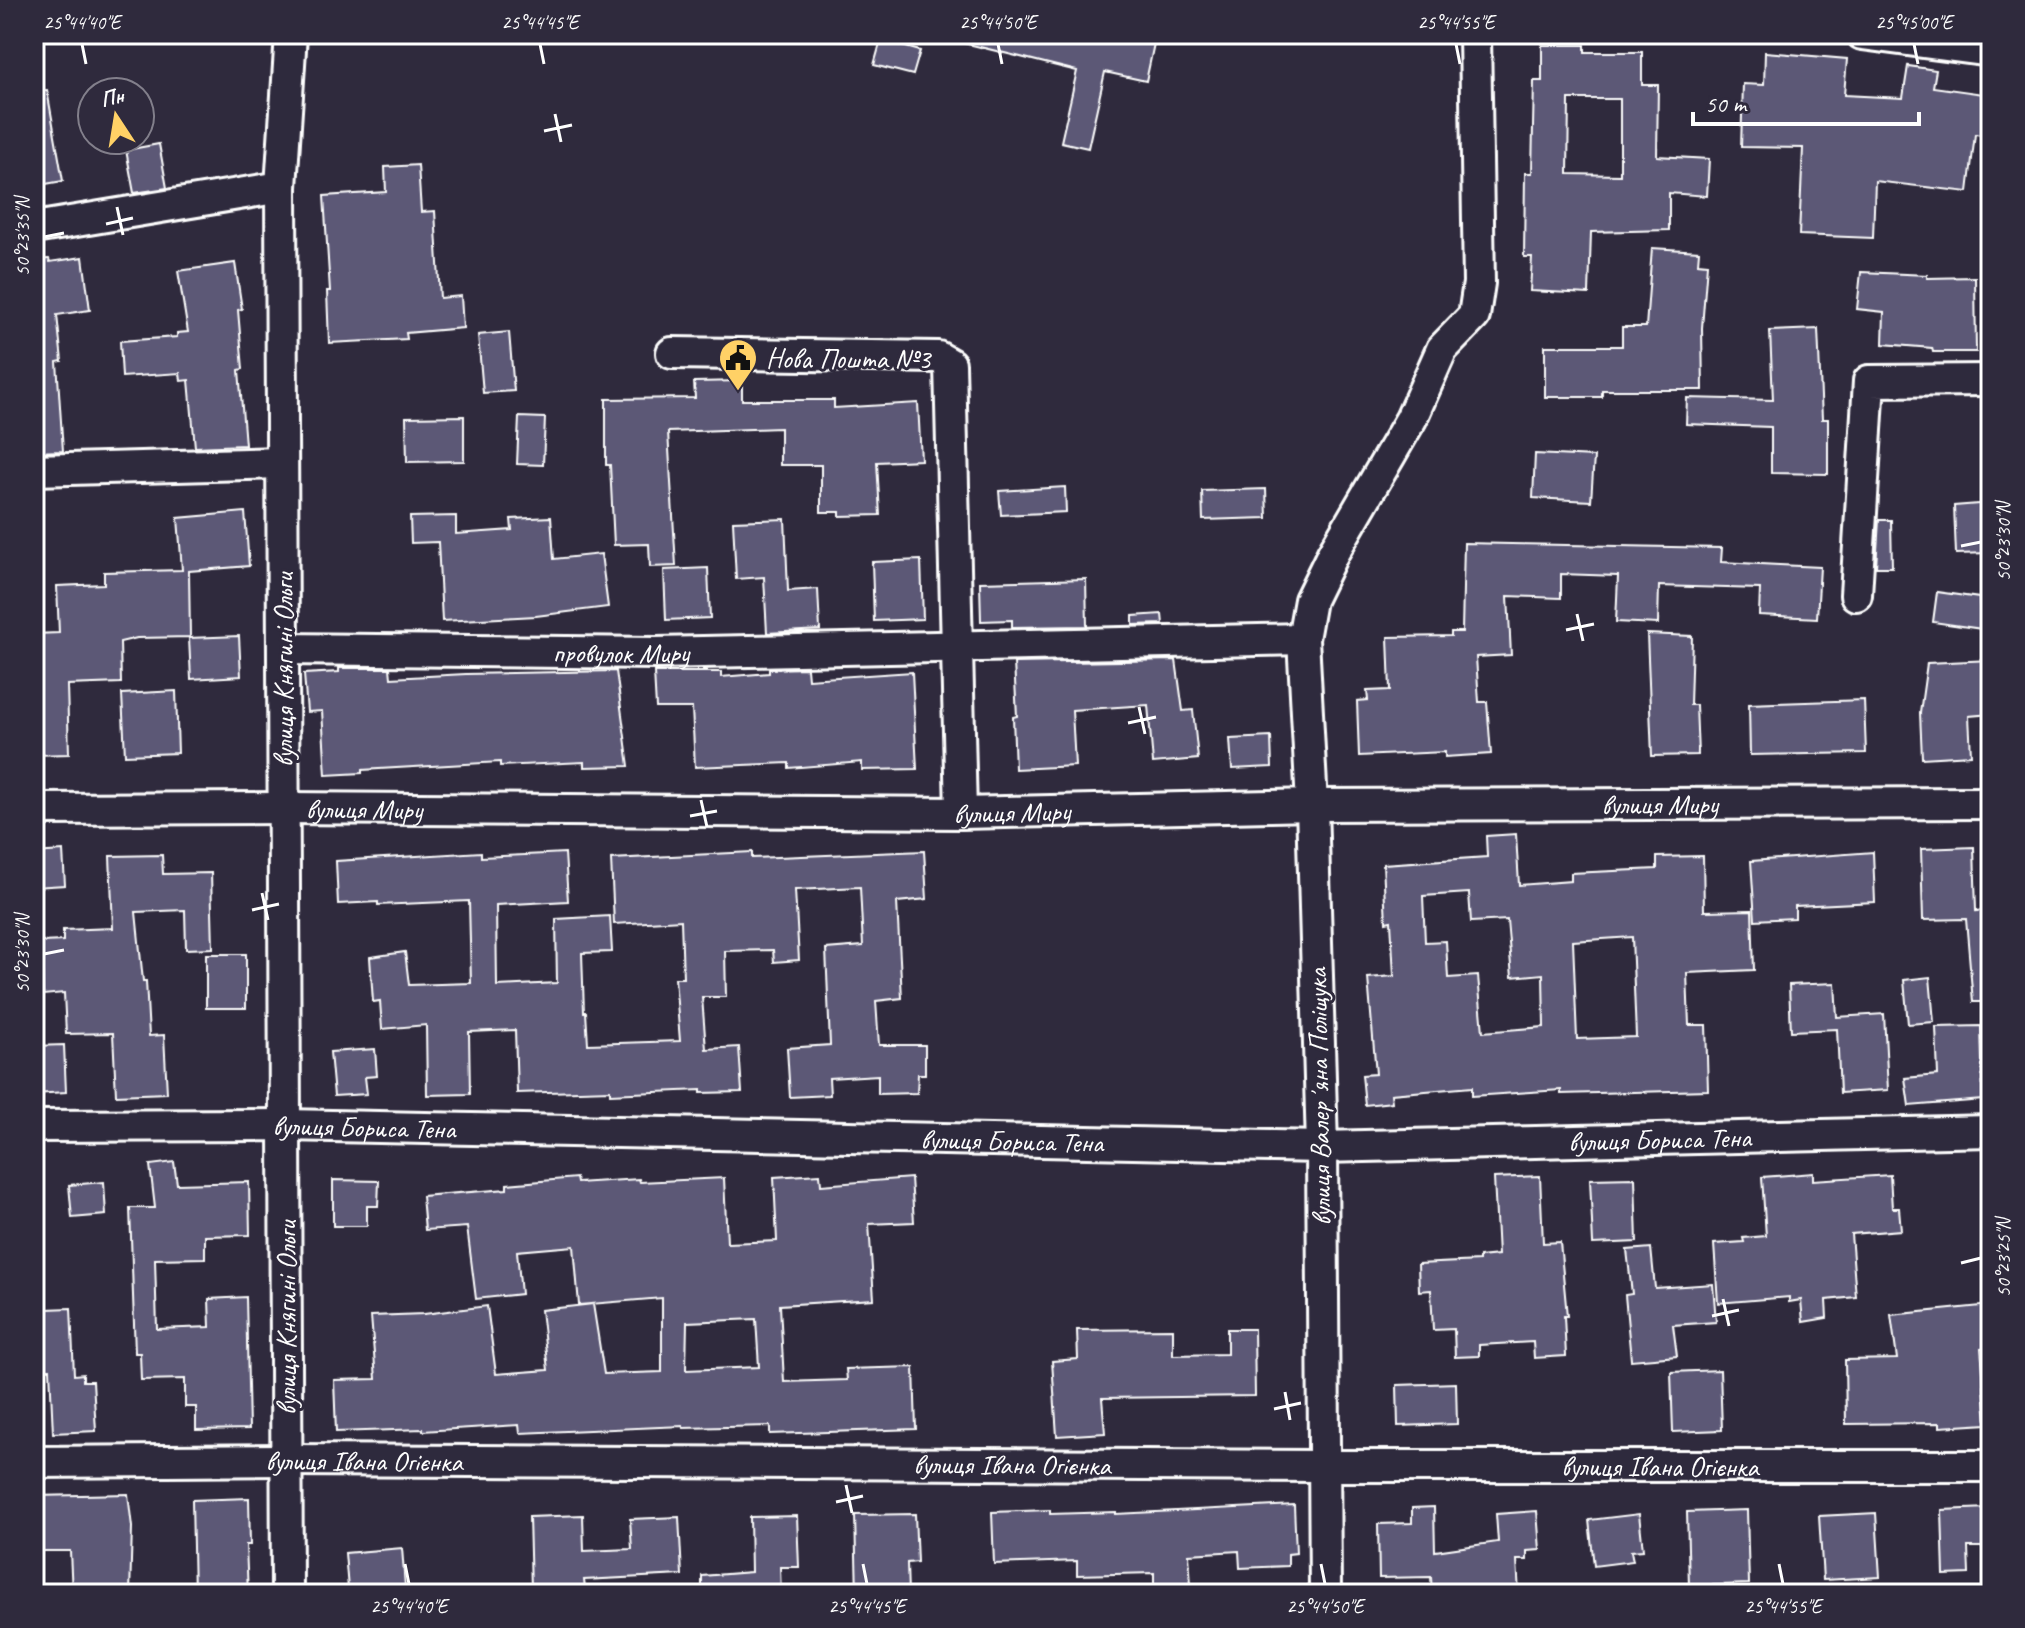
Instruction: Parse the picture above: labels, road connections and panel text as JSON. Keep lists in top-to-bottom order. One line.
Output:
{"streets":{"street":["провулок Миру","вулиця Княгині Ольги","вулиця Миру","вулиця Валерʼяна Поліщука","вулиця Бориса Тена","вулиця Івана Огієнка"]},"crossings":[["провулок Миру","вулиця Княгині Ольги"],["провулок Миру","вулиця Валерʼяна Поліщука"],["вулиця Княгині Ольги","вулиця Миру"],["вулиця Княгині Ольги","вулиця Бориса Тена"],["вулиця Княгині Ольги","вулиця Івана Огієнка"],["вулиця Миру","вулиця Валерʼяна Поліщука"],["вулиця Валерʼяна Поліщука","вулиця Бориса Тена"],["вулиця Валерʼяна Поліщука","вулиця Івана Огієнка"]],"places":{"public building":["Нова Пошта №3"]},"scale_bar":"50 m","north":"top","coordinates":["25°44'40\"E","25°44'45\"E","25°44'50\"E","25°44'55\"E","25°45'00\"E","50°23'35\"N","50°23'30\"N","50°23'25\"N"]}
